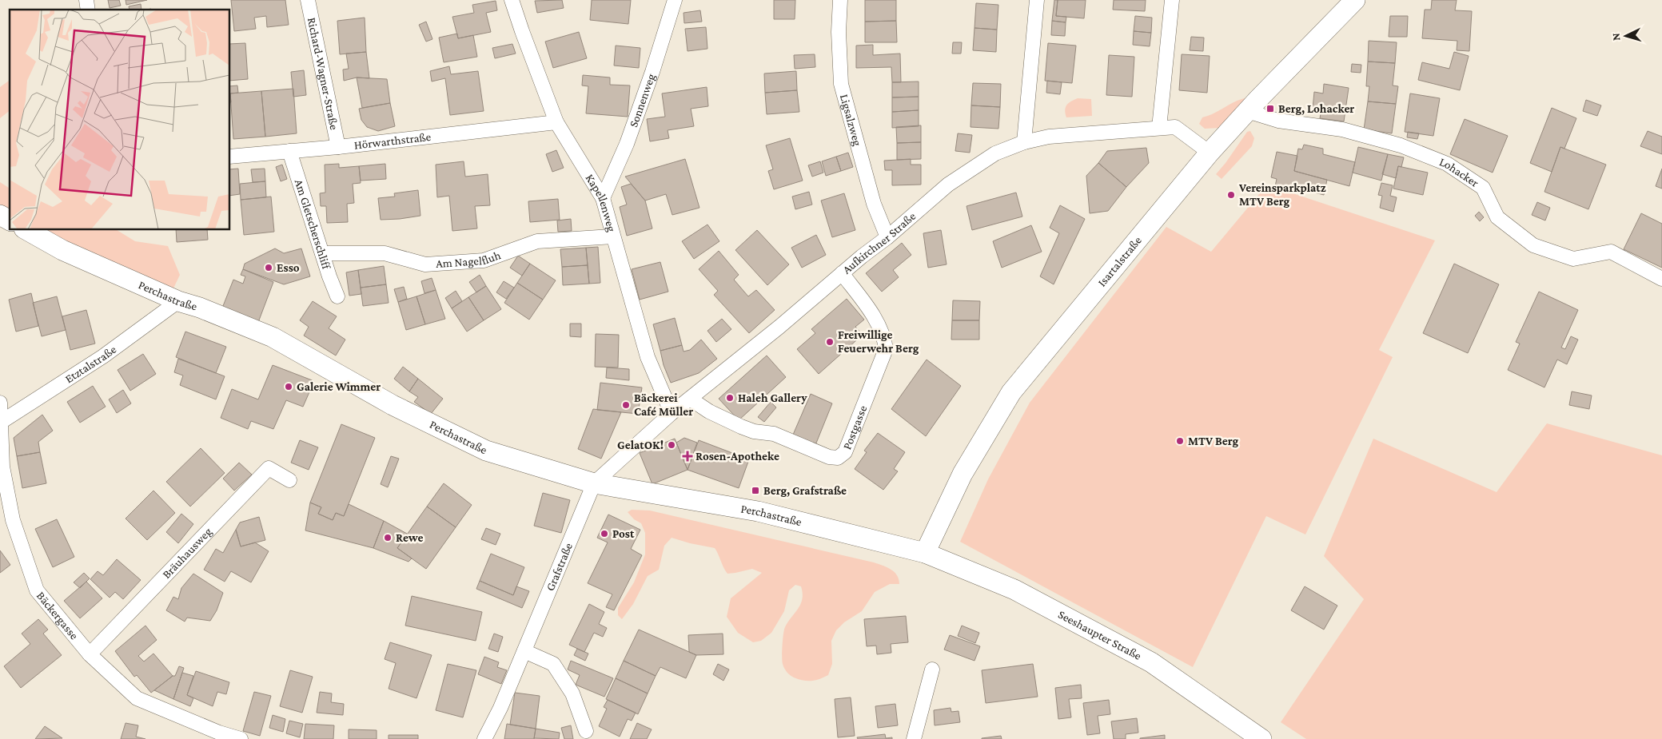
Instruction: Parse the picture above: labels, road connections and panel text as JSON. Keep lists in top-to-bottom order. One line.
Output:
{"streets":{"main road":["Isartalstraße","Perchastraße","Seeshaupter Straße"],"street":["Richard-Wagner-Straße","Sonnenweg","Ligsalzweg","Hörwarthstraße","Lohacker","Kapellenweg","Am Gletscherschliff","Aufkirchner Straße","Am Nagelfluh","Etztalstraße","Postgasse","Bräuhausweg","Grafstraße","Bäckergasse"]},"crossings":[["Richard-Wagner-Straße","Hörwarthstraße"],["Sonnenweg","Kapellenweg"],["Ligsalzweg","Aufkirchner Straße"],["Hörwarthstraße","Kapellenweg"],["Hörwarthstraße","Am Gletscherschliff"],["Lohacker","Isartalstraße"],["Kapellenweg","Aufkirchner Straße"],["Kapellenweg","Am Nagelfluh"],["Am Gletscherschliff","Am Nagelfluh"],["Aufkirchner Straße","Isartalstraße"],["Aufkirchner Straße","Perchastraße"],["Aufkirchner Straße","Postgasse"],["Aufkirchner Straße","Grafstraße"],["Isartalstraße","Perchastraße"],["Isartalstraße","Seeshaupter Straße"],["Perchastraße","Etztalstraße"],["Perchastraße","Grafstraße"],["Perchastraße","Seeshaupter Straße"],["Etztalstraße","Bäckergasse"],["Bräuhausweg","Bäckergasse"]],"places":{"transit":["Berg, Lohacker","Berg, Grafstraße"],"other":["Vereinsparkplatz MTV Berg","Esso","Freiwillige Feuerwehr Berg","Galerie Wimmer","Haleh Gallery","Bäckerei Café Müller","MTV Berg","GelatOK!","Post","Rewe"],"health":["Rosen-Apotheke"]},"north":"left"}
